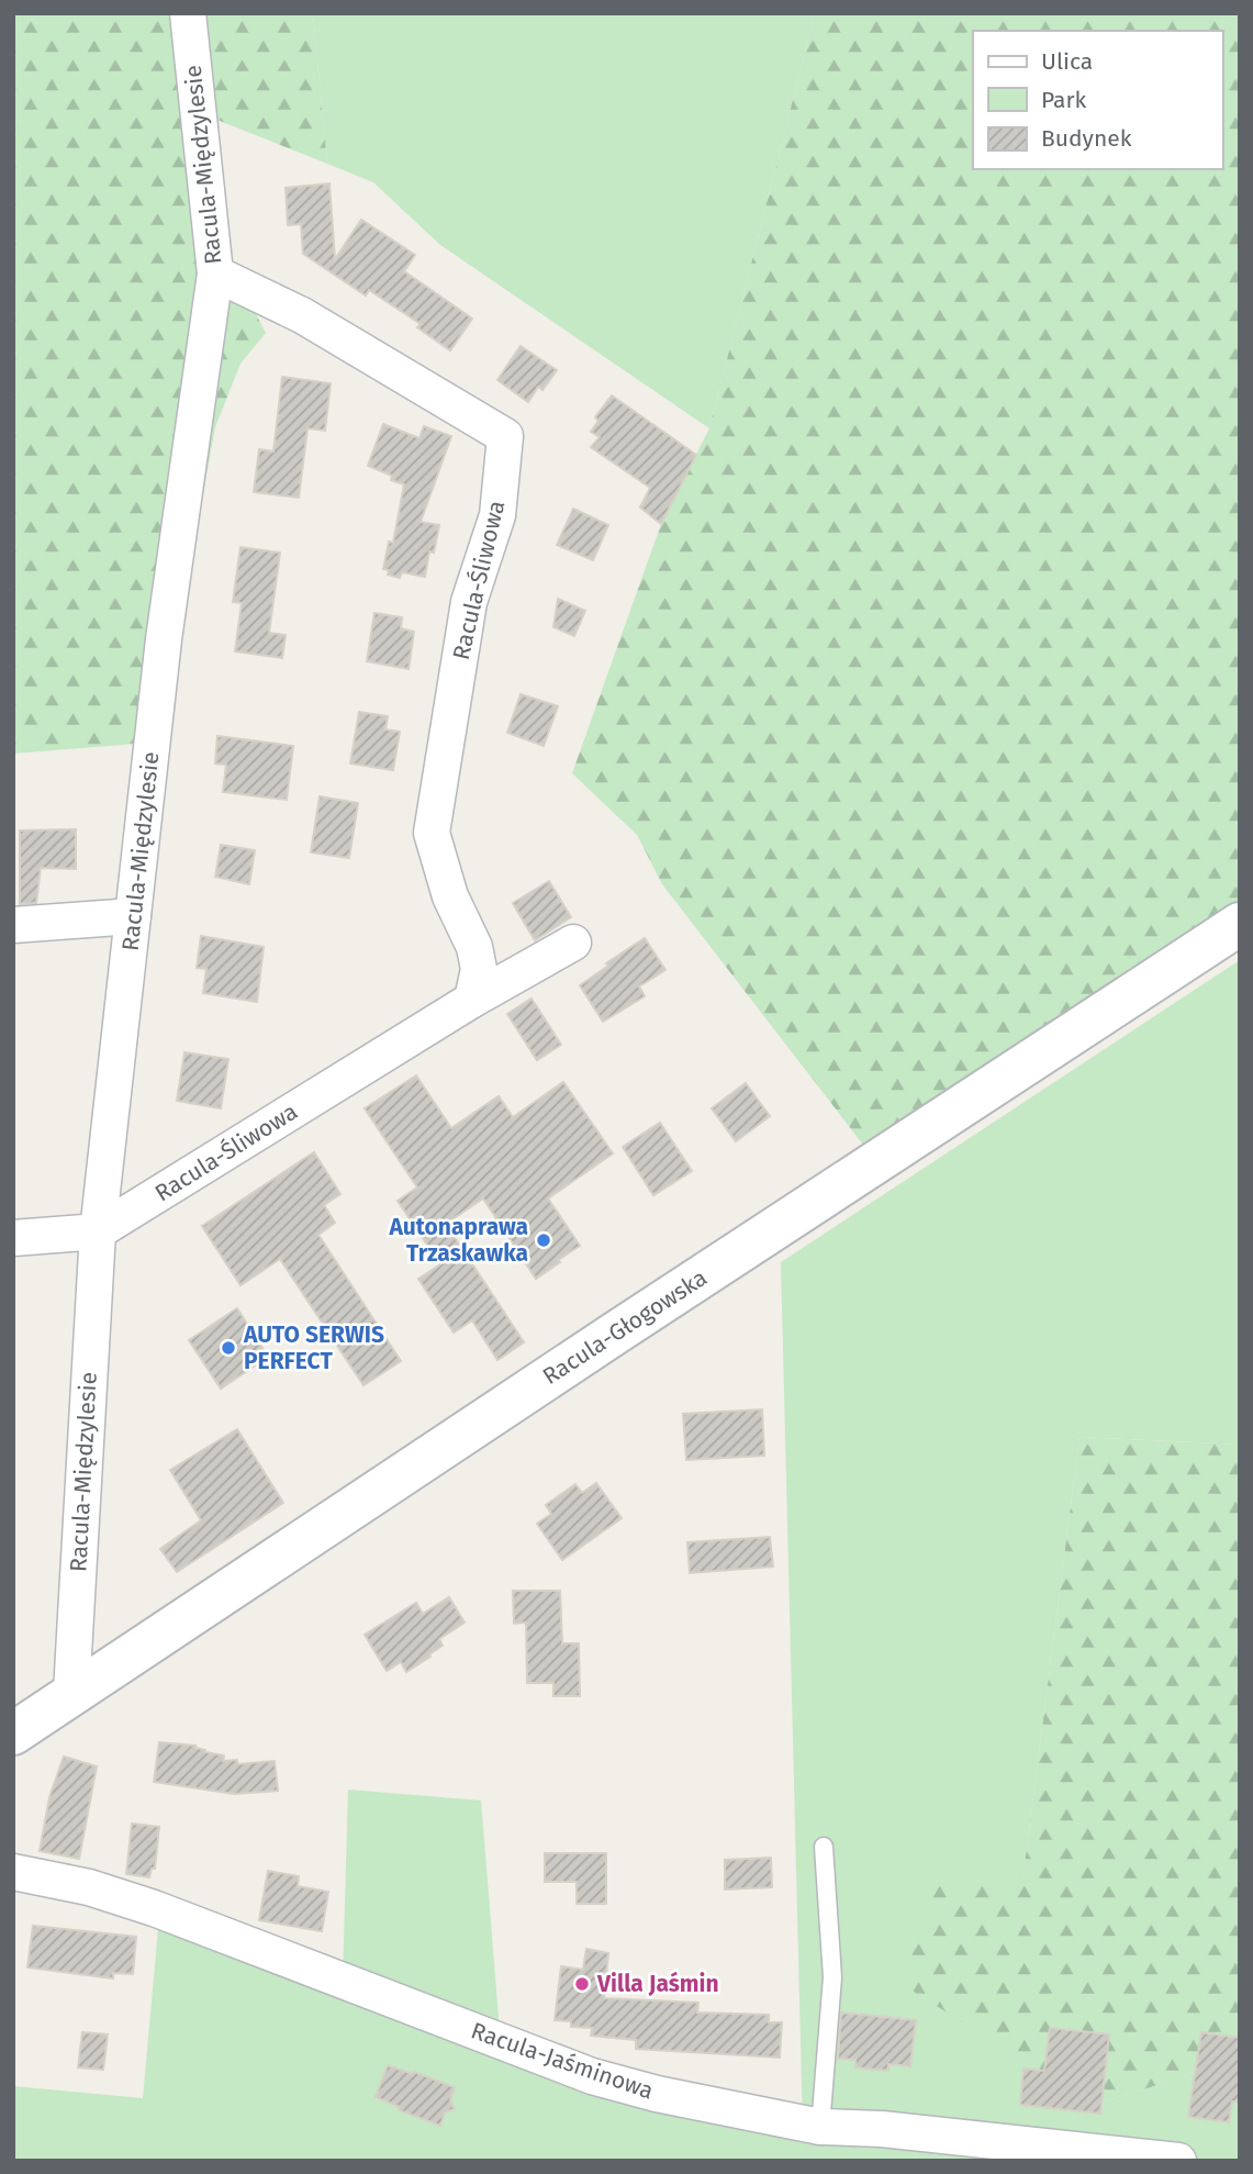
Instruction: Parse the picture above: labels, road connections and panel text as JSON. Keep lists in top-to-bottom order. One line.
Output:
{"streets":{"street":["Racula-Międzylesie","Racula-Śliwowa","Racula-Głogowska","Racula-Jaśminowa"]},"crossings":[["Racula-Międzylesie","Racula-Śliwowa"],["Racula-Międzylesie","Racula-Głogowska"]],"places":["Autonaprawa Trzaskawka","AUTO SERWIS PERFECT","Villa Jaśmin"],"legend":["Ulica","Park","Budynek"]}
